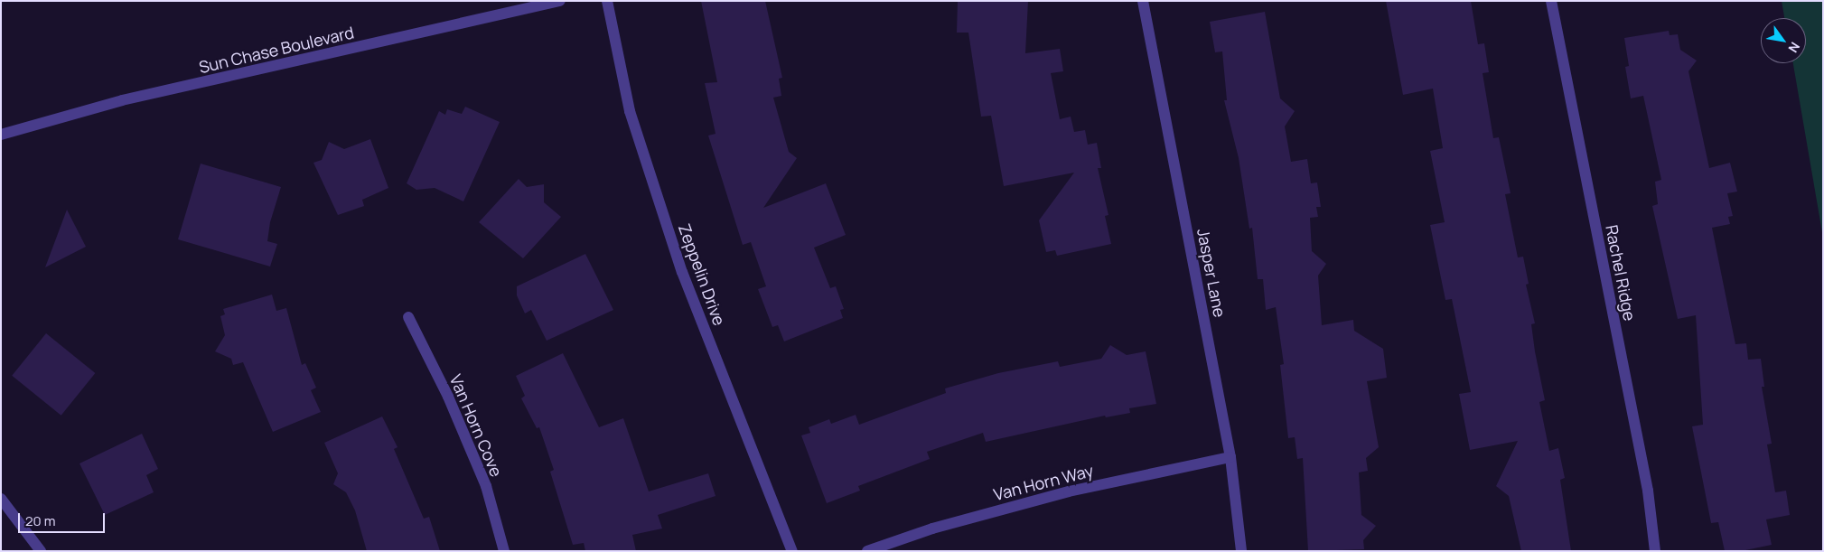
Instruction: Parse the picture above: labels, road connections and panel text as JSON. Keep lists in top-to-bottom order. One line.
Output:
{"streets":{"street":["Sun Chase Boulevard","Jasper Lane","Rachel Ridge","Zeppelin Drive","Van Horn Cove","Van Horn Way"]},"crossings":[["Jasper Lane","Van Horn Way"]],"scale_bar":"20 m","north":"bottom right"}
